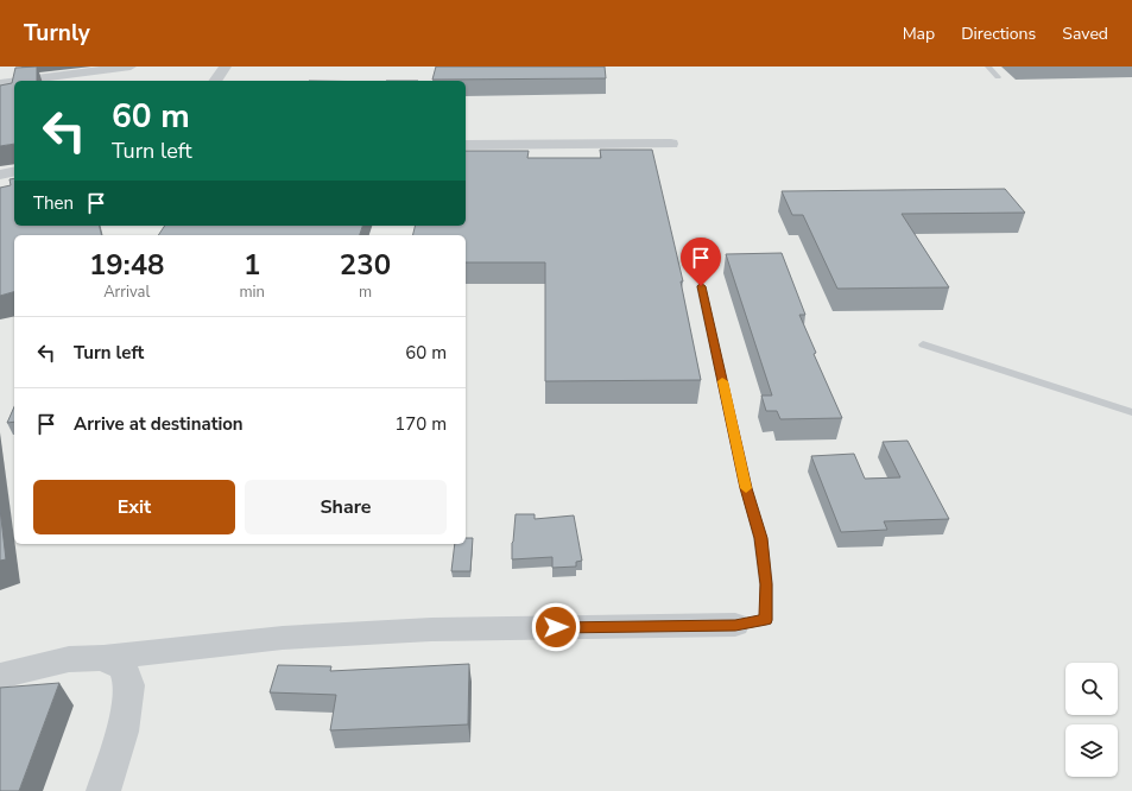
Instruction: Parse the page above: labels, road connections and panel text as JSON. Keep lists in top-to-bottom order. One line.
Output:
{"page":{"header":"Turnly","nav":["Map","Directions","Saved"],"turn":["60 m","Turn left"],"then":"Then","eta":["19:48","Arrival","1","min","230","m"],"list":[{"name":"Turn left","value":"60 m"},{"name":"Arrive at destination","value":"170 m"}],"buttons":["Exit","Share"]}}
